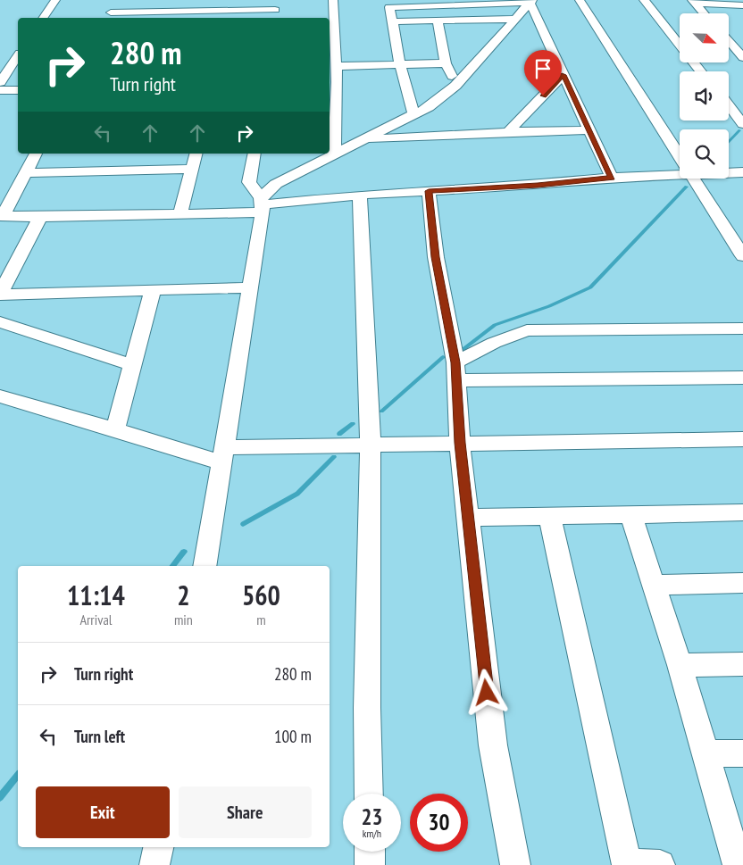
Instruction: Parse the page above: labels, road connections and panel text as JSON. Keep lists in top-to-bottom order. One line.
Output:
{"north":"bottom right","page":{"turn":["280 m","Turn right"],"eta":["11:14","Arrival","2","min","560","m"],"list":[{"name":"Turn right","value":"280 m"},{"name":"Turn left","value":"100 m"}],"buttons":["Exit","Share"],"speed":"23 km/h","limit":"30"}}
